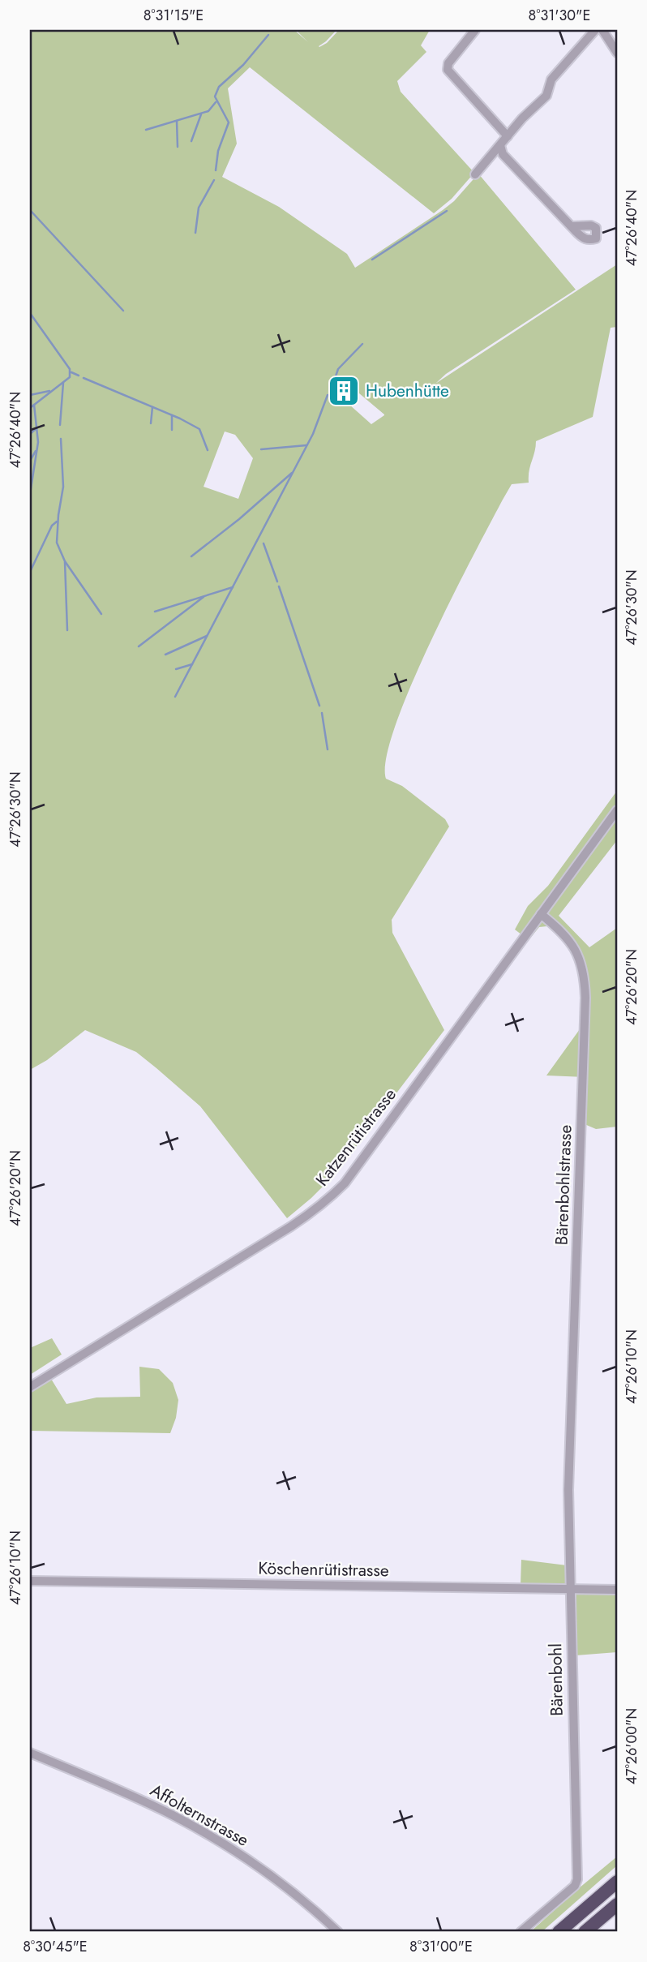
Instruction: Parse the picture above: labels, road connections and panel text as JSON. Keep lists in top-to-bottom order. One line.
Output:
{"streets":{"street":["Katzenrütistrasse","Bärenbohlstrasse","Köschenrütistrasse","Bärenbohl","Affolternstrasse"]},"crossings":[["Katzenrütistrasse","Bärenbohlstrasse"],["Bärenbohlstrasse","Bärenbohl"],["Köschenrütistrasse","Bärenbohl"]],"places":{"building":["Hubenhütte"]},"coordinates":["8°31'15\"E","8°31'30\"E","47°26'40\"N","47°26'30\"N","47°26'20\"N","47°26'10\"N","47°26'00\"N","8°30'45\"E","8°31'00\"E"]}
